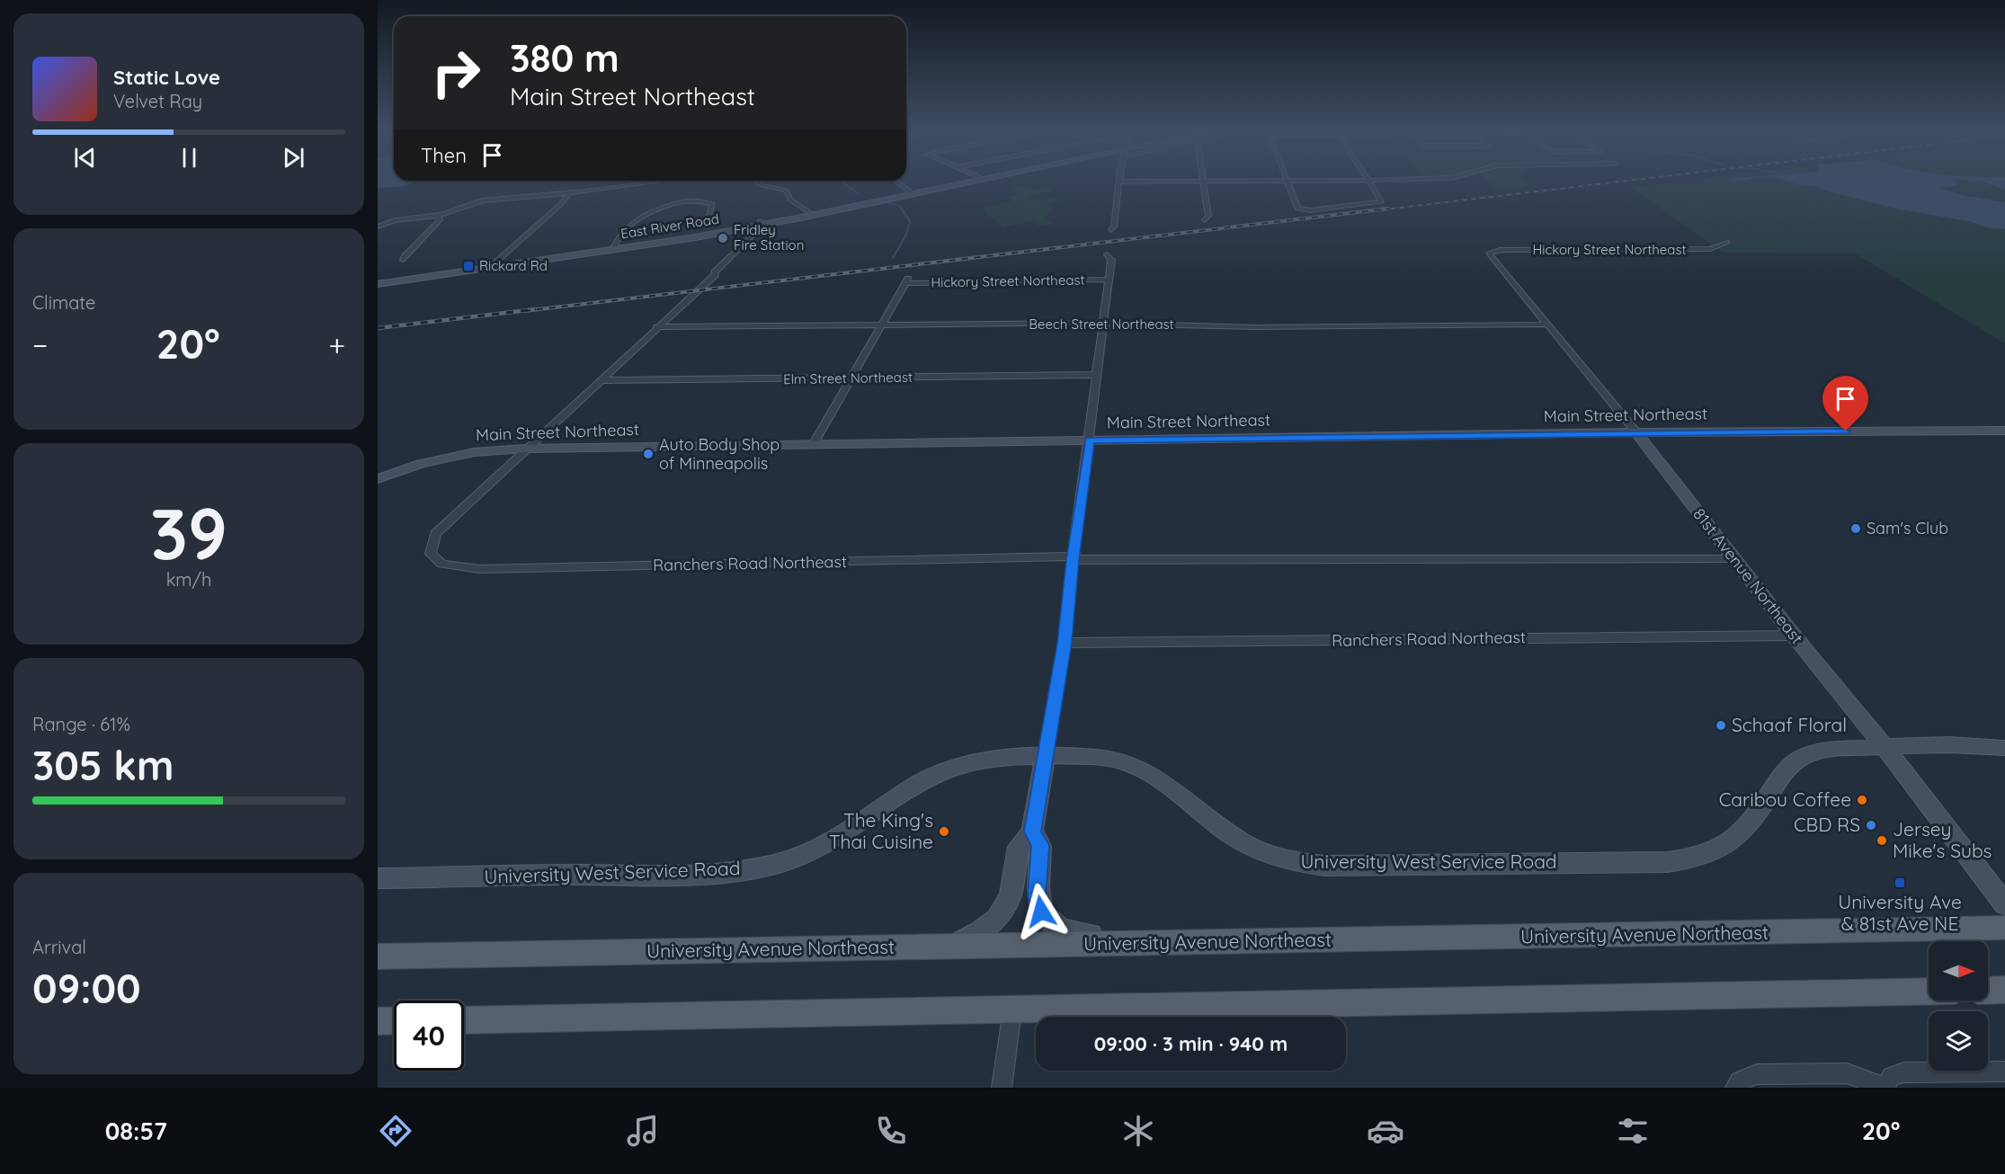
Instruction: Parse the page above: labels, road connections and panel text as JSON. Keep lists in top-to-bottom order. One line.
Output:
{"streets":{"main road":["University Avenue Northeast"],"street":["East River Road","Hickory Street Northeast","Beech Street Northeast","Elm Street Northeast","Main Street Northeast","Ranchers Road Northeast","81st Avenue Northeast","University West Service Road"]},"crossings":[["Hickory Street Northeast","Beech Street Northeast"],["Hickory Street Northeast","81st Avenue Northeast"],["Beech Street Northeast","81st Avenue Northeast"],["Main Street Northeast","Ranchers Road Northeast"],["Main Street Northeast","81st Avenue Northeast"],["Ranchers Road Northeast","81st Avenue Northeast"],["81st Avenue Northeast","University West Service Road"]],"places":{"other":["Fridley Fire Station","Auto Body Shop of Minneapolis","Sam's Club","Schaaf Floral","Caribou Coffee","CBD RS","The King's Thai Cuisine","Jersey Mike's Subs"],"transit":["Rickard Rd","University Ave & 81st Ave NE"]},"north":"right","page":{"turn":["380 m","Main Street Northeast"],"song":["Static Love","Velvet Ray"],"then":"Then","tile":["Climate",["39","km/h"],["Range · 61%","305 km"],["Arrival","09:00"]],"heat":["−","20°","+"],"limit":"40","trip":"09:00 · 3 min · 940 m","tabs":["08:57","20°"]}}
